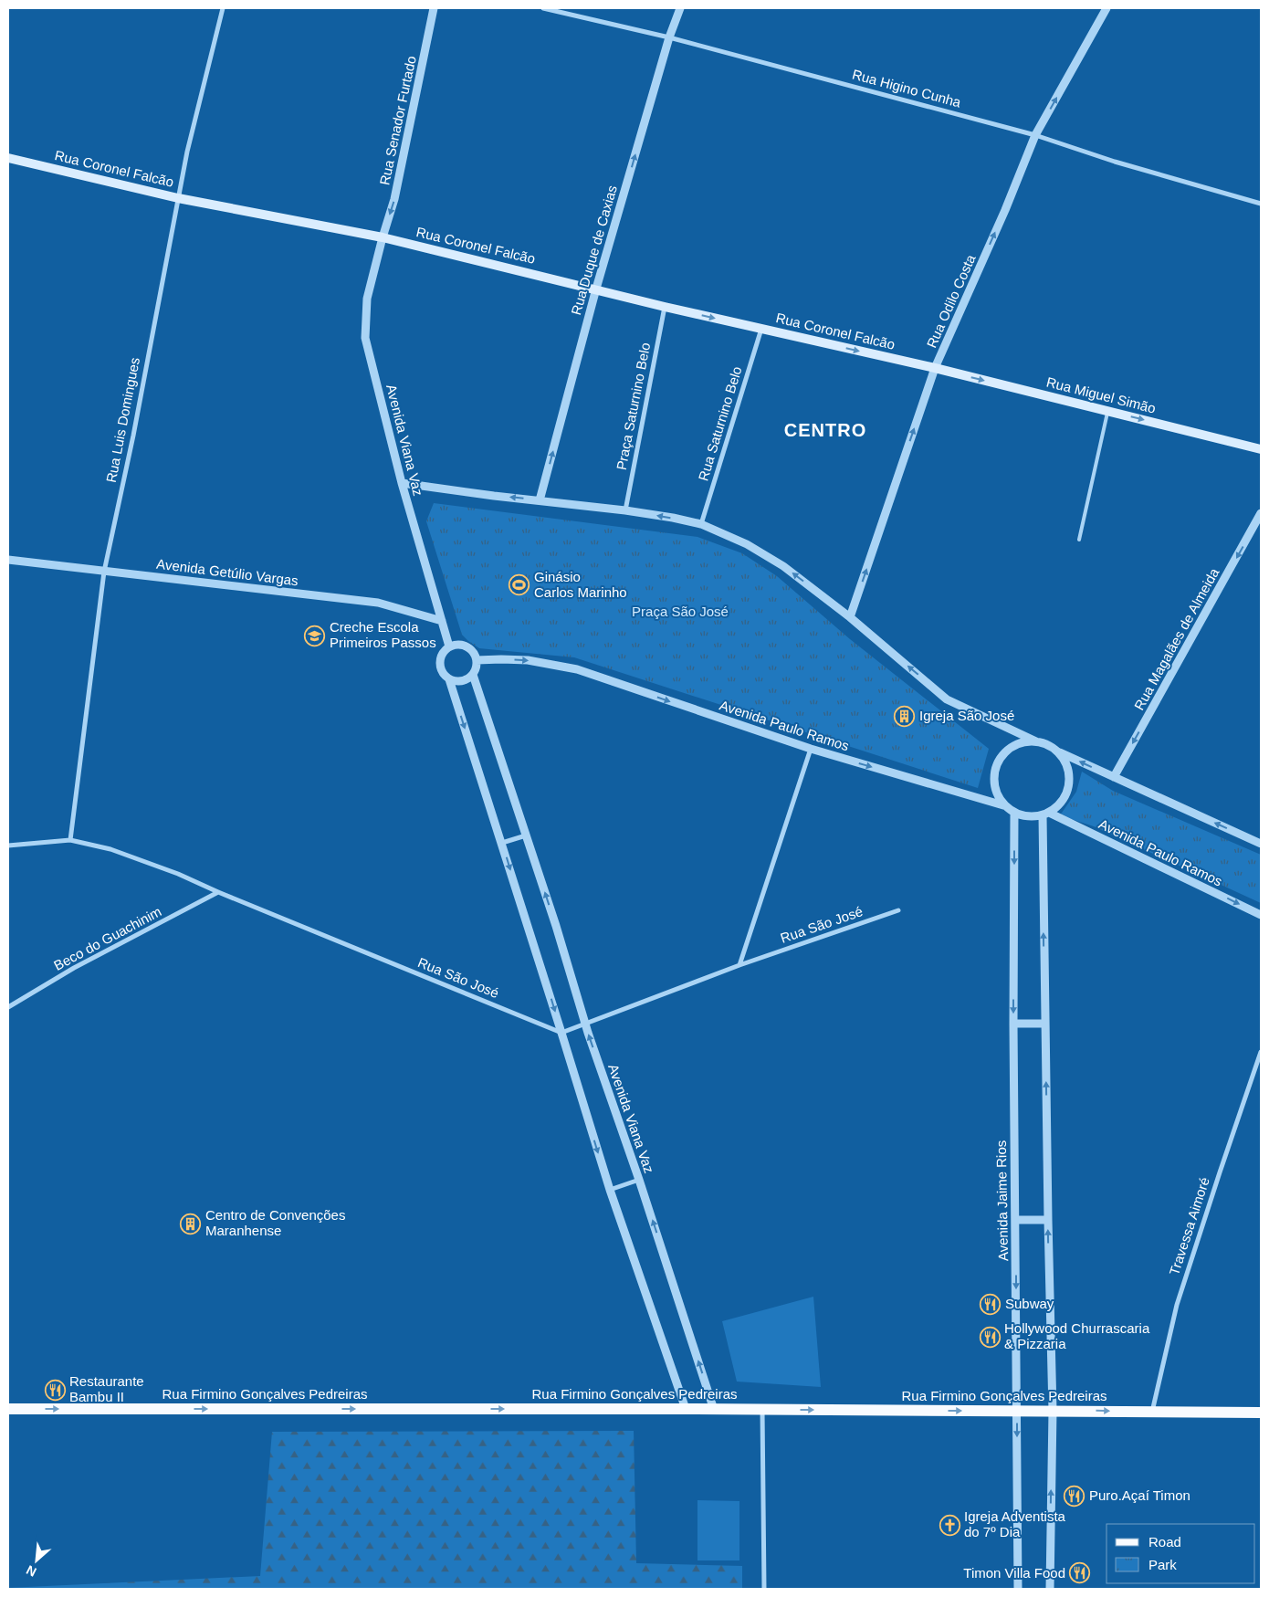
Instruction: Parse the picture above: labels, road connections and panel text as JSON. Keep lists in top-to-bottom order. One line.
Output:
{"streets":{"main road":["Rua Coronel Falcão","Rua Miguel Simão","Rua Firmino Gonçalves Pedreiras"],"street":["Rua Higino Cunha","Rua Senador Furtado","Rua Duque de Caxias","Rua Odilo Costa","Praça Saturnino Belo","Rua Luis Domingues","Rua Saturnino Belo","Avenida Viana Vaz","Avenida Getúlio Vargas","Rua Magalães de Almeida","Avenida Paulo Ramos","Rua São José","Beco do Guachinim","Avenida Jaime Rios","Travessa Aimoré"]},"crossings":[["Rua Higino Cunha","Rua Duque de Caxias"],["Rua Higino Cunha","Rua Odilo Costa"],["Rua Senador Furtado","Rua Coronel Falcão"],["Rua Senador Furtado","Avenida Viana Vaz"],["Rua Coronel Falcão","Rua Duque de Caxias"],["Rua Coronel Falcão","Rua Odilo Costa"],["Rua Coronel Falcão","Rua Miguel Simão"],["Rua Coronel Falcão","Praça Saturnino Belo"],["Rua Coronel Falcão","Rua Luis Domingues"],["Rua Coronel Falcão","Rua Saturnino Belo"],["Rua Coronel Falcão","Avenida Viana Vaz"],["Rua Odilo Costa","Rua Miguel Simão"],["Rua Luis Domingues","Avenida Getúlio Vargas"],["Rua Luis Domingues","Rua São José"],["Avenida Viana Vaz","Avenida Getúlio Vargas"],["Avenida Viana Vaz","Avenida Paulo Ramos"],["Avenida Viana Vaz","Rua São José"],["Avenida Viana Vaz","Rua Firmino Gonçalves Pedreiras"],["Avenida Paulo Ramos","Avenida Jaime Rios"],["Rua São José","Beco do Guachinim"],["Avenida Jaime Rios","Rua Firmino Gonçalves Pedreiras"],["Travessa Aimoré","Rua Firmino Gonçalves Pedreiras"]],"one_way":["Rua Senador Furtado","Rua Duque de Caxias","Rua Odilo Costa","Rua Miguel Simão","Rua Magalães de Almeida","Avenida Paulo Ramos","Rua Firmino Gonçalves Pedreiras"],"districts":["CENTRO"],"parks":["Praça São José"],"places":{"sports":["Ginásio Carlos Marinho"],"school or university":["Creche Escola Primeiros Passos"],"building":["Igreja São José","Centro de Convenções Maranhense"],"restaurant":["Subway","Hollywood Churrascaria & Pizzaria","Restaurante Bambu II","Puro.Açaí Timon","Timon Villa Food"],"church":["Igreja Adventista do 7º Dia"]},"legend":["Road","Park"],"north":"bottom left"}
